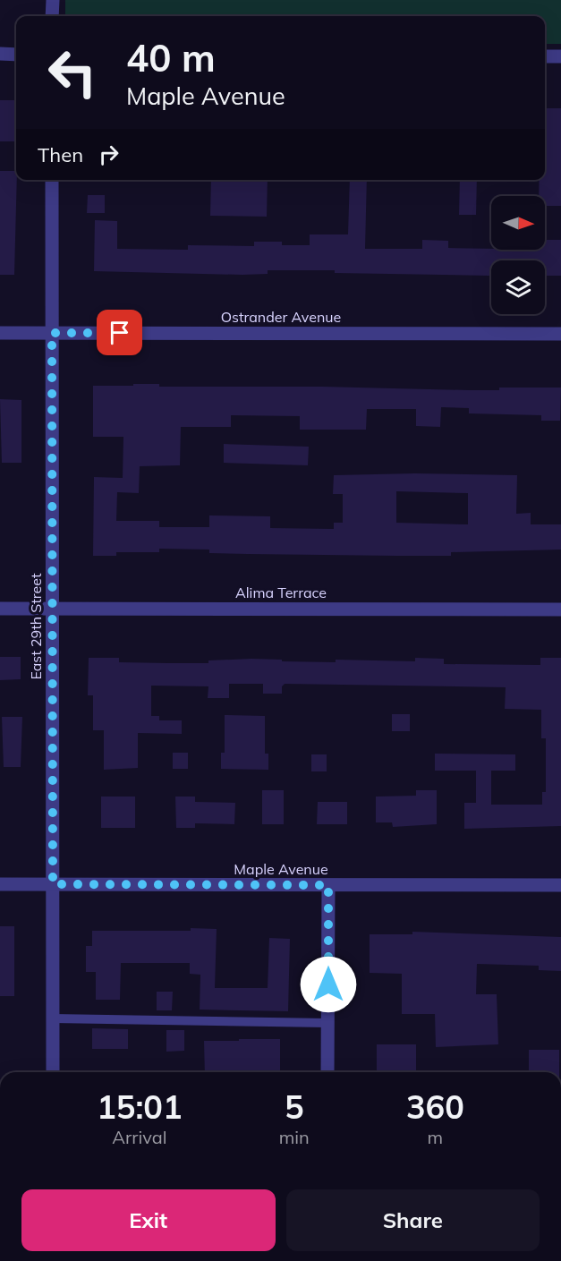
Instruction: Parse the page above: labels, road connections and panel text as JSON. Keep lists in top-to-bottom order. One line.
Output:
{"streets":{"street":["Ostrander Avenue","Alima Terrace","East 29th Street","Maple Avenue"]},"crossings":[["Ostrander Avenue","East 29th Street"],["Alima Terrace","East 29th Street"],["East 29th Street","Maple Avenue"]],"north":"right","page":{"turn":["40 m","Maple Avenue"],"then":"Then","eta":["15:01","Arrival","5","min","360","m"],"buttons":["Exit","Share"]}}
